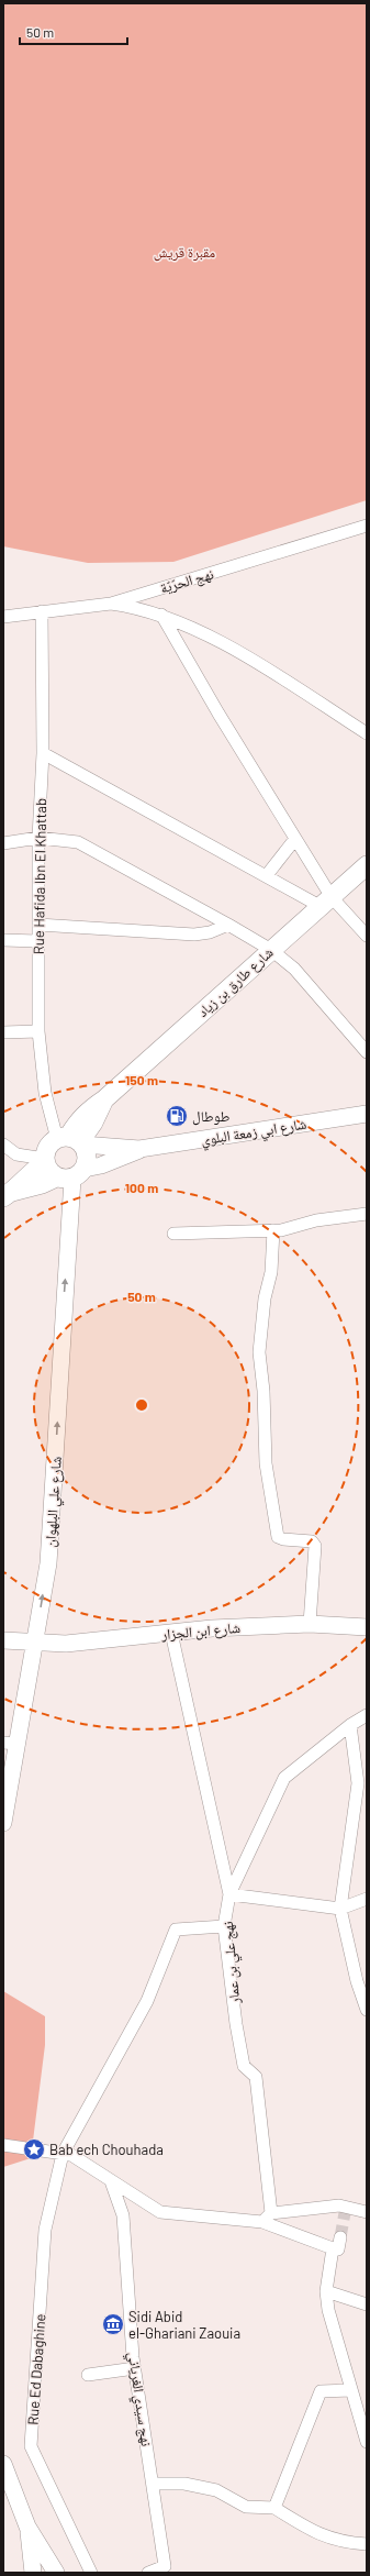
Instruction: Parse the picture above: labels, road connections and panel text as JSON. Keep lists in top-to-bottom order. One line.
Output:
{"streets":{"main road":["شارع طارق بن زياد"],"street":["نهج الحرّيّة","Rue Hafida Ibn El Khattab","شارع ابي زمعة البلوي","شارع علي البلهوان","شارع ابن الجزار","نهج علي بن عمار","Rue Ed Dabaghine","نهج سيدي الغرياني"]},"crossings":[["نهج الحرّيّة","Rue Hafida Ibn El Khattab"],["Rue Hafida Ibn El Khattab","شارع طارق بن زياد"],["Rue Hafida Ibn El Khattab","شارع ابي زمعة البلوي"],["شارع طارق بن زياد","شارع ابي زمعة البلوي"],["شارع طارق بن زياد","شارع علي البلهوان"],["شارع ابي زمعة البلوي","شارع علي البلهوان"],["شارع علي البلهوان","شارع ابن الجزار"],["شارع ابن الجزار","نهج علي بن عمار"],["نهج علي بن عمار","Rue Ed Dabaghine"]],"one_way":["شارع علي البلهوان"],"parks":["مقبرة قريش"],"places":{"fuel station":["طوطال"],"place":["Bab ech Chouhada"],"museum":["Sidi Abid el-Ghariani Zaouia"]},"scale_bar":"50 m","rings":["150 m","100 m","50 m"]}
